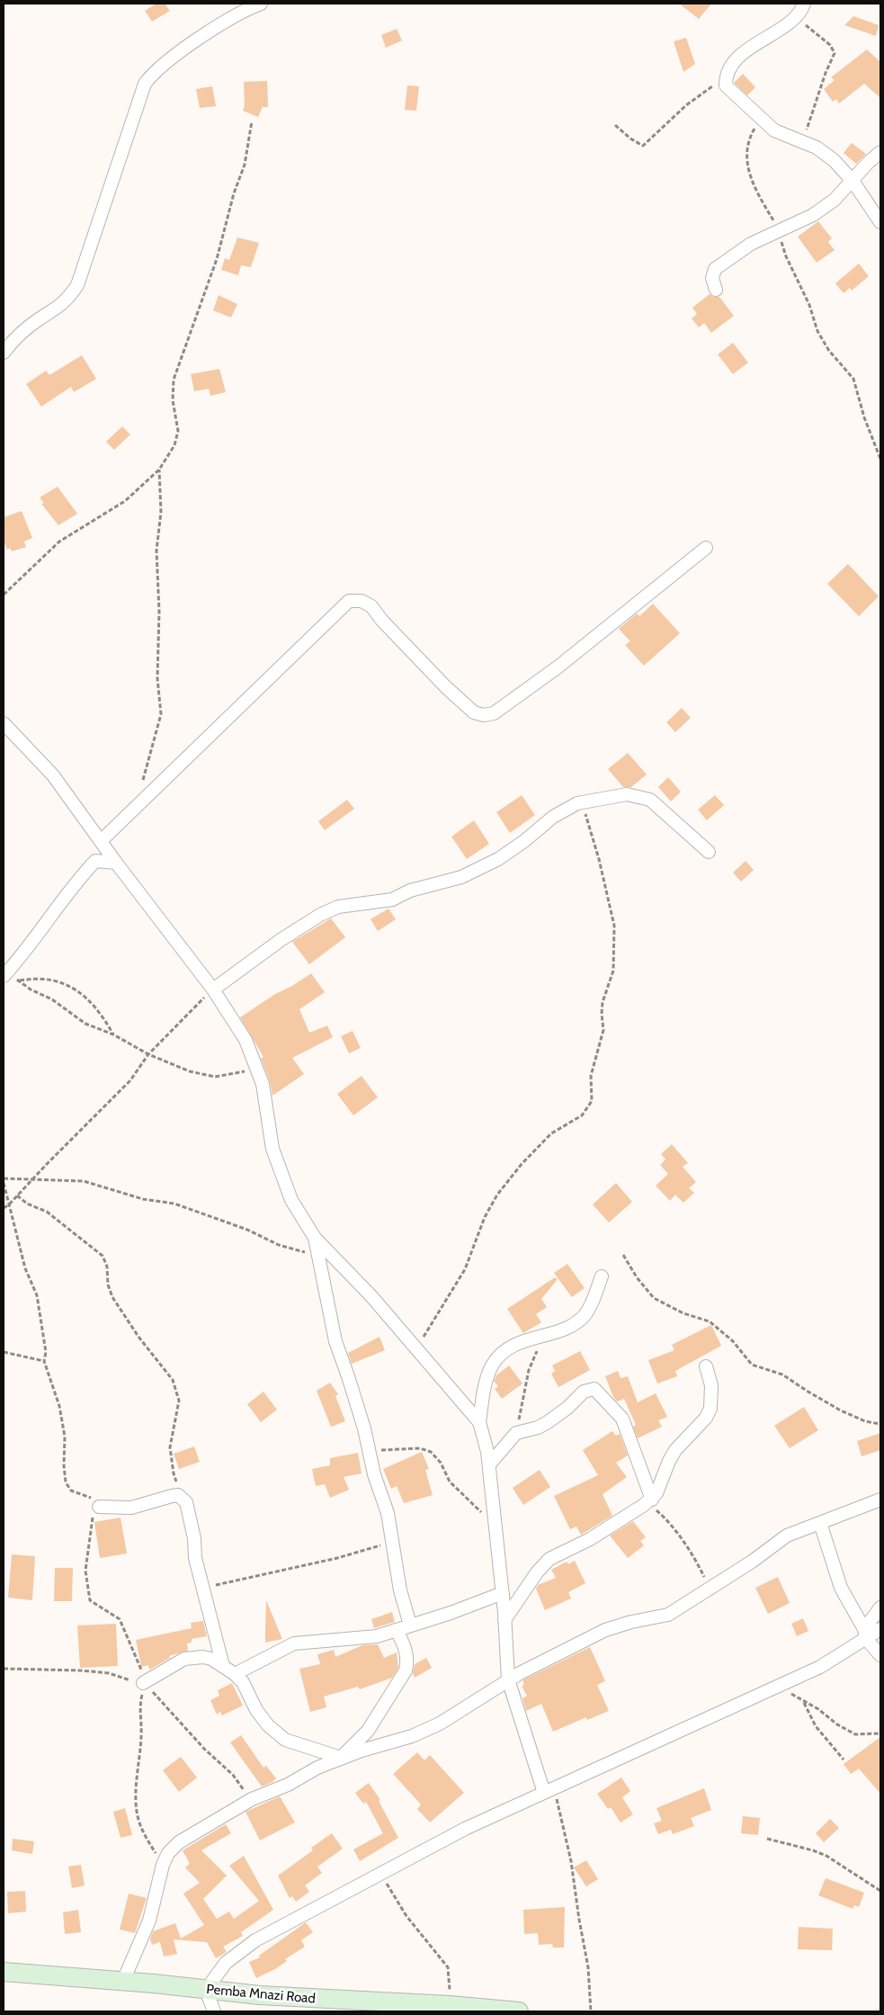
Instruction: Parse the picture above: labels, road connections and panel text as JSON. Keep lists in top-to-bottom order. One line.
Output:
{"streets":{"main road":["Pemba Mnazi Road"]}}
